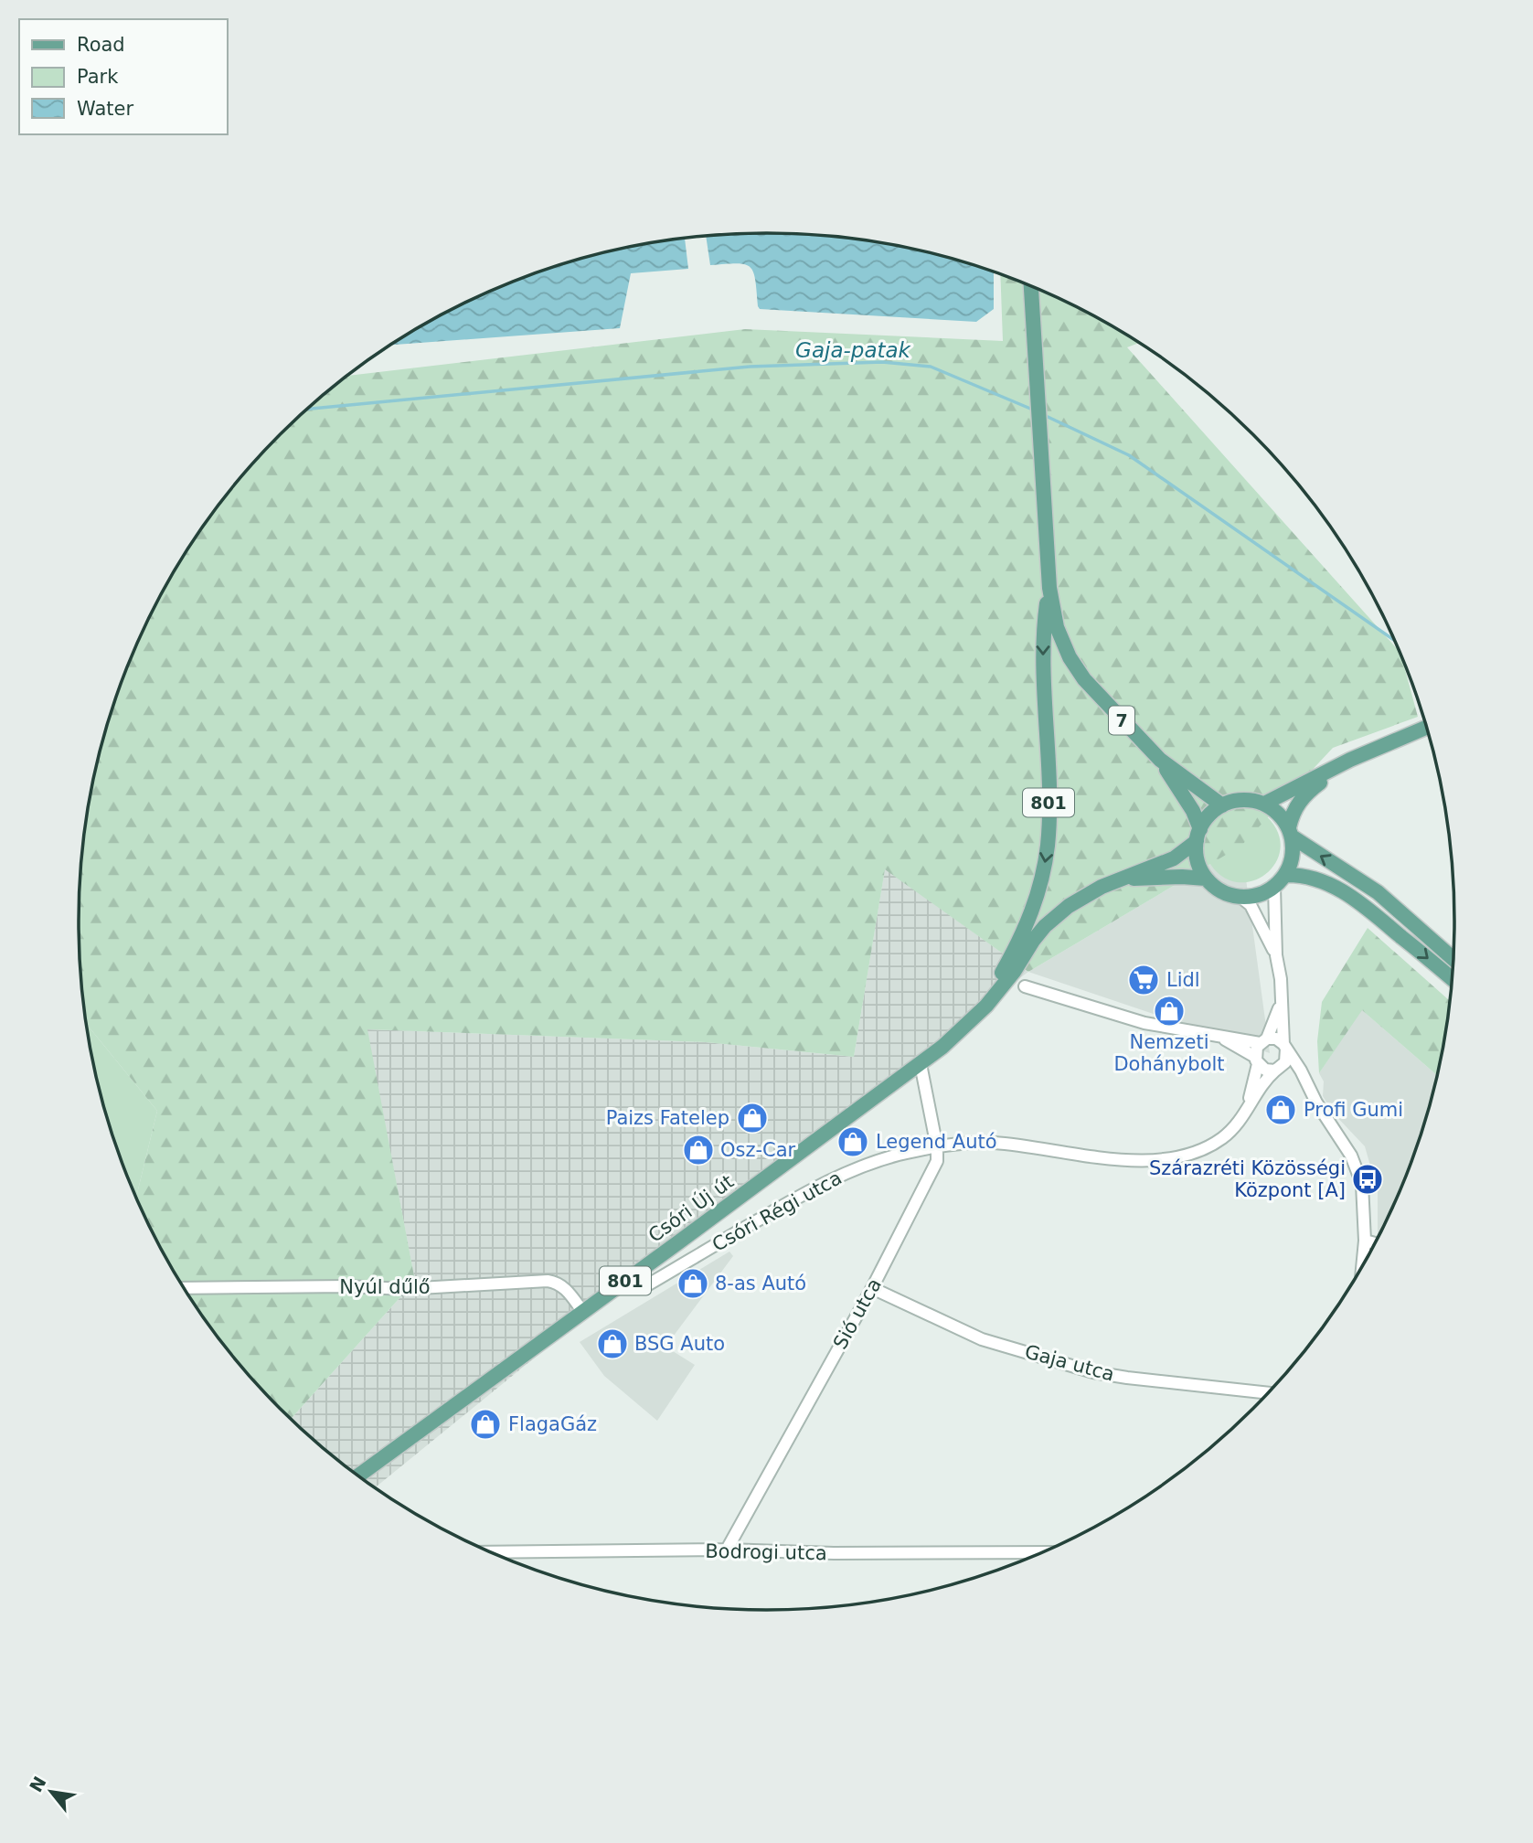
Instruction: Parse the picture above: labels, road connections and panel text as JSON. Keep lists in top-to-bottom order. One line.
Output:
{"streets":{"main road":["7","801","Csóri Új út"],"street":["Csóri Régi utca","Nyúl dűlő","Sió utca","Gaja utca","Bodrogi utca"]},"crossings":[["7","801"],["801","Csóri Új út"],["Csóri Új út","Nyúl dűlő"],["Csóri Új út","Sió utca"],["Csóri Régi utca","Sió utca"],["Sió utca","Gaja utca"],["Sió utca","Bodrogi utca"]],"water":["Gaja-patak"],"places":{"supermarket":["Lidl"],"shop":["Nemzeti Dohánybolt","Profi Gumi","Paizs Fatelep","Legend Autó","Osz-Car","8-as Autó","BSG Auto","FlagaGáz"],"bus stop":["Szárazréti Közösségi Központ [A]"]},"legend":["Road","Park","Water"],"north":"top left"}
